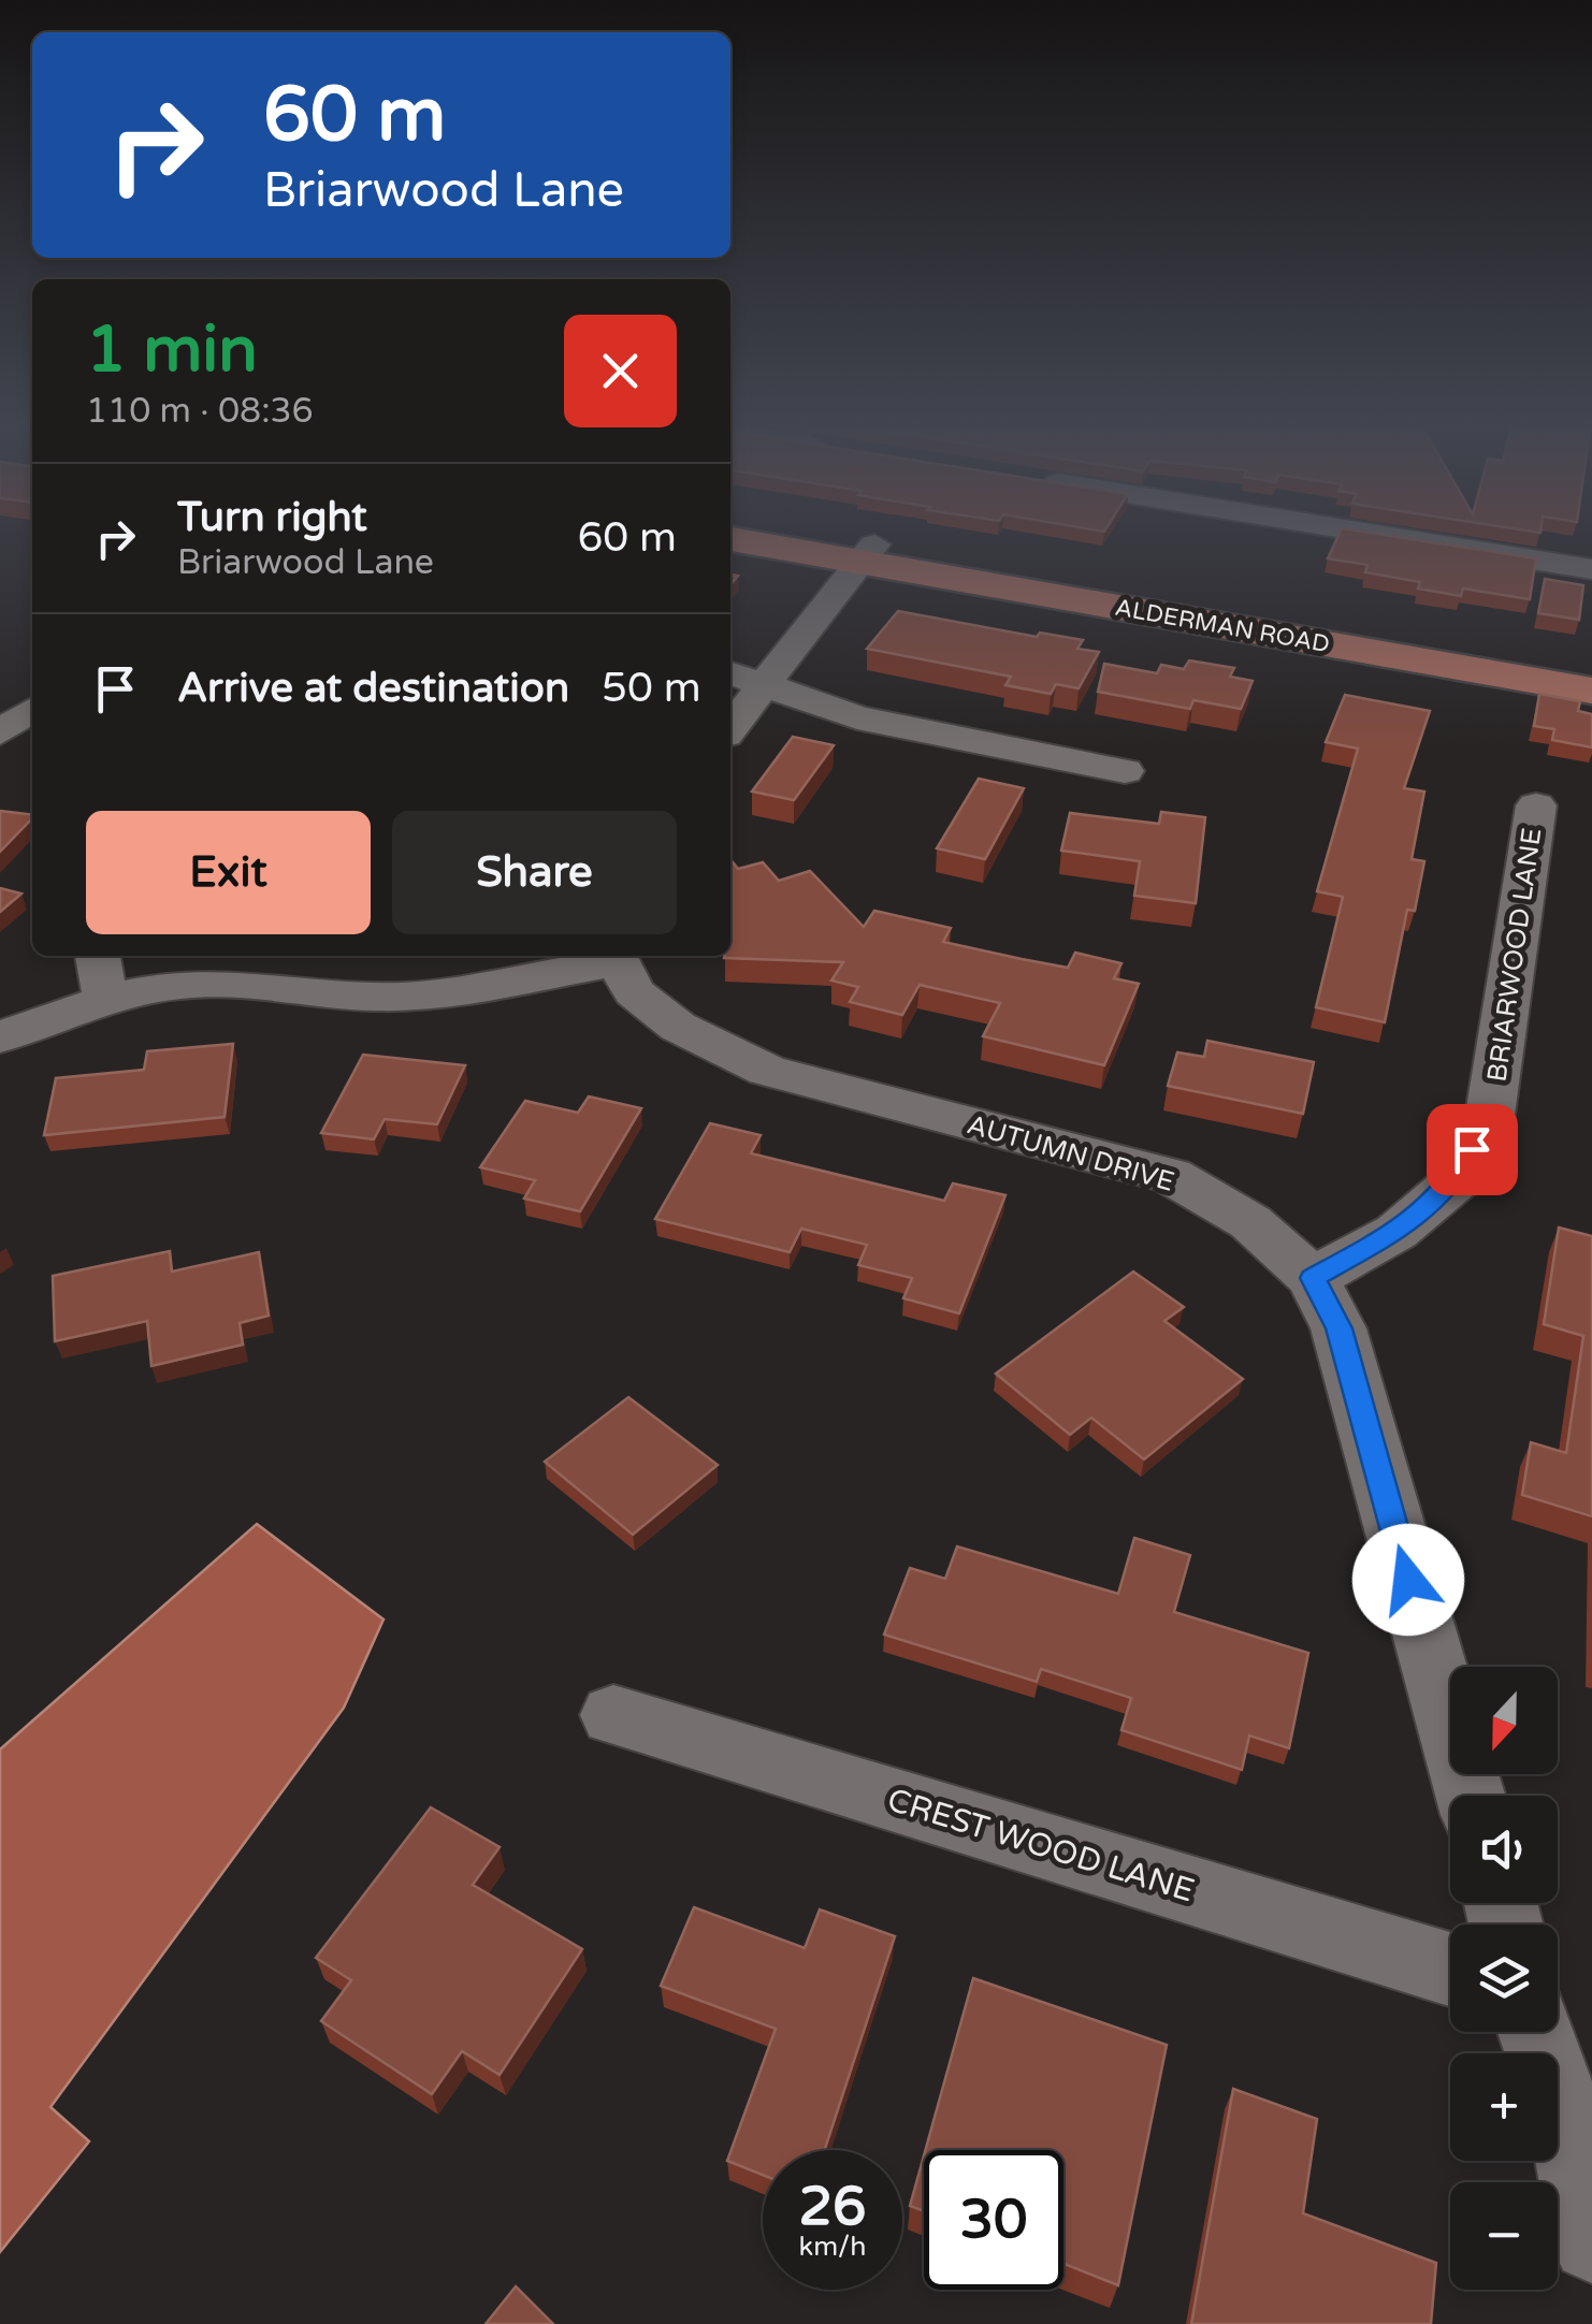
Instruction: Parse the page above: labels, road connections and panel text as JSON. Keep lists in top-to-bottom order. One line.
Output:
{"streets":{"main road":["ALDERMAN ROAD"],"street":["BRIARWOOD LANE","AUTUMN DRIVE","CREST WOOD LANE"]},"crossings":[["BRIARWOOD LANE","AUTUMN DRIVE"]],"north":"bottom","page":{"turn":["60 m","Briarwood Lane"],"heading":["1 min","110 m · 08:36"],"list":[{"name":"Turn right","note":"Briarwood Lane","value":"60 m"},{"name":"Arrive at destination","value":"50 m"}],"buttons":["Exit","Share"],"map_buttons":["+","−"],"speed":"26 km/h","limit":"30"}}
